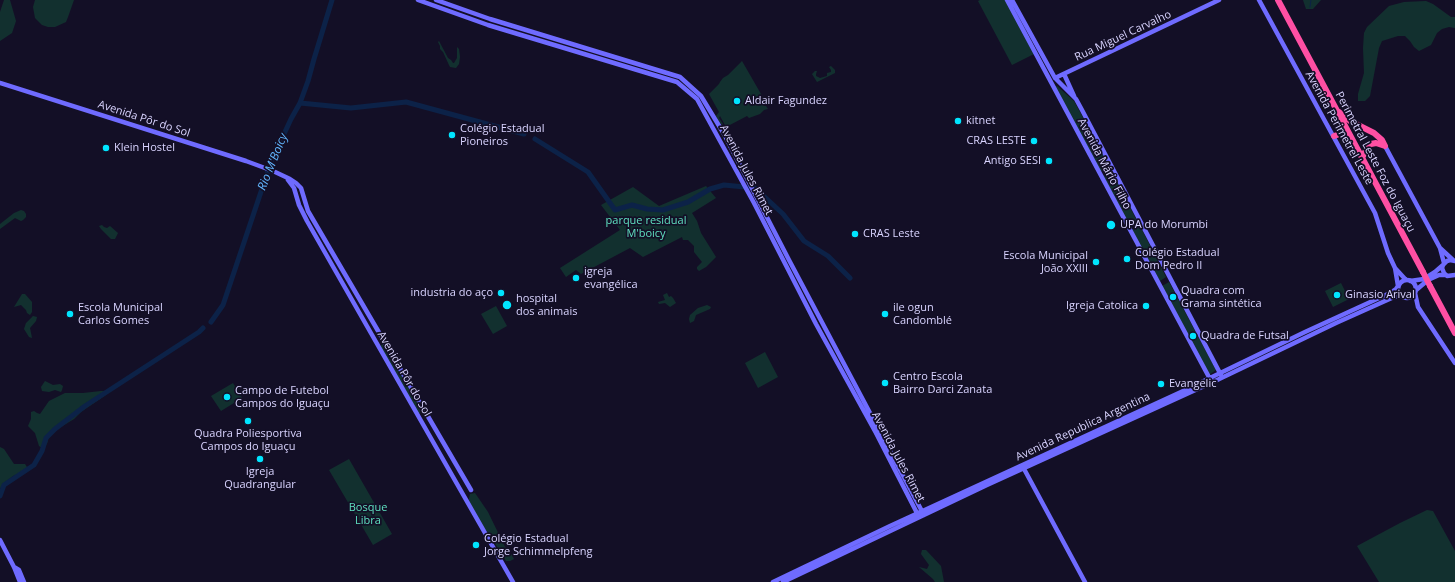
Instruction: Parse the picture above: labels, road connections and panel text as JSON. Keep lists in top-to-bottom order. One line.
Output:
{"streets":{"highway":["Perimetral Leste Foz do Iguaçu"],"main road":["Rua Miguel Carvalho","Avenida Pôr do Sol","Avenida Perimetrel Leste","Avenida Mário Filho","Avenida Jules Rimet","Avenida Republica Argentina"]},"crossings":[["Rua Miguel Carvalho","Avenida Mário Filho"],["Avenida Perimetrel Leste","Avenida Republica Argentina"],["Avenida Mário Filho","Avenida Republica Argentina"],["Avenida Jules Rimet","Avenida Republica Argentina"]],"water":["Rio M'Boicy"],"parks":["parque residual M'boicy","Bosque Libra"],"places":["Aldair Fagundez","kitnet","Colégio Estadual Pioneiros","CRAS LESTE","Klein Hostel","Antigo SESI","UPA do Morumbi","CRAS Leste","Colégio Estadual Dom Pedro II","Escola Municipal João XXIII","igreja evangélica","industria do aço","Ginasio Arival","Quadra com Grama sintética","hospital dos animais","Igreja Catolica","Escola Municipal Carlos Gomes","ile ogun Candomblé","Quadra de Futsal","Centro Escola Bairro Darci Zanata","Evangelic","Campo de Futebol Campos do Iguaçu","Quadra Poliesportiva Campos do Iguaçu","Igreja Quadrangular","Colégio Estadual Jorge Schimmelpfeng"]}
